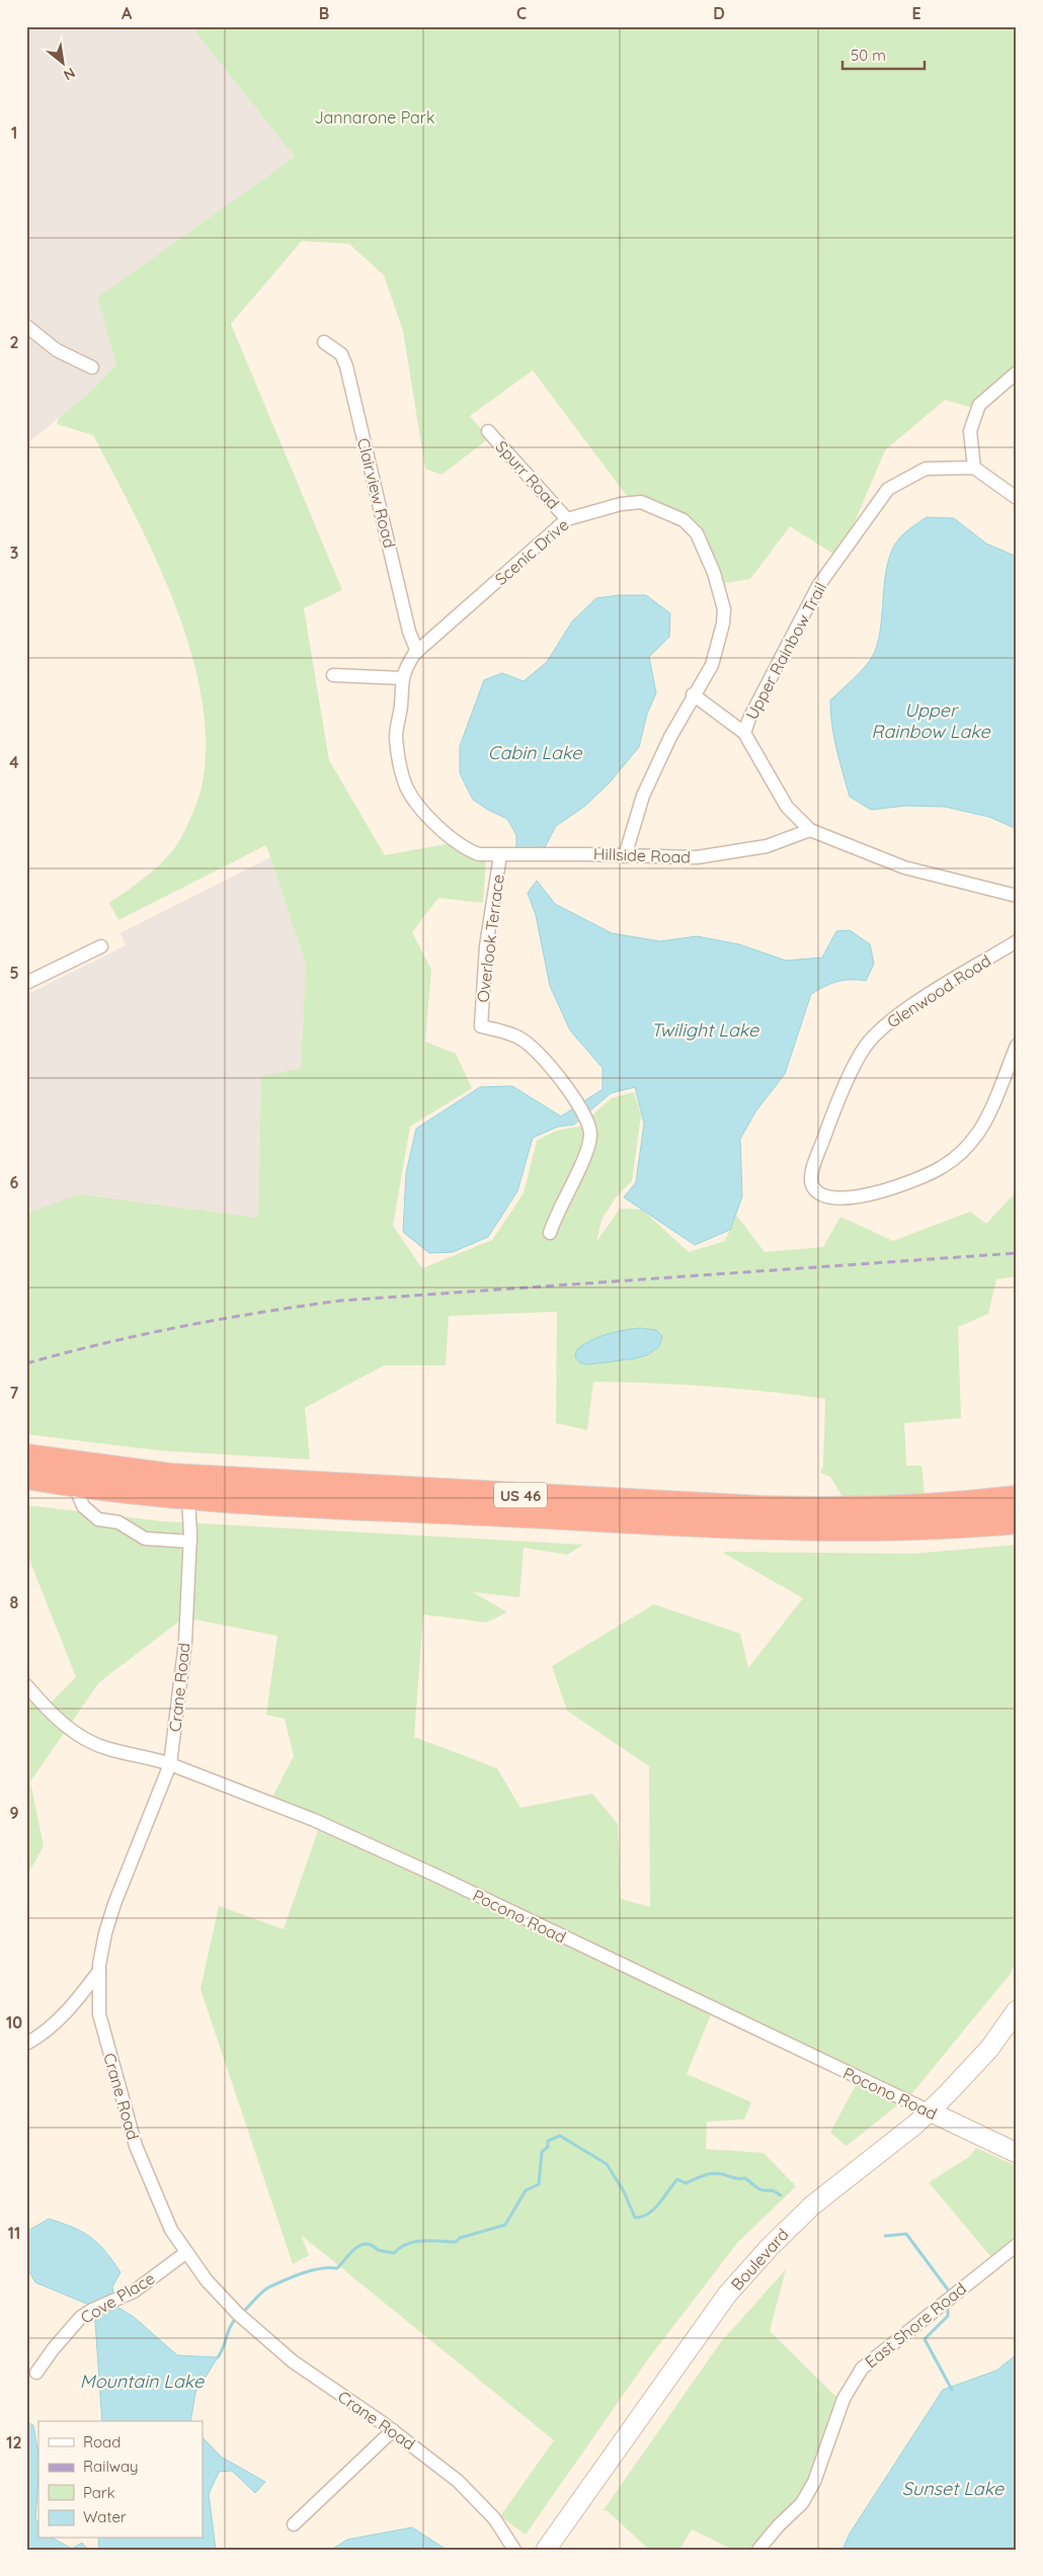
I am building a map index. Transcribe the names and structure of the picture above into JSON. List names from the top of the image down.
{
  "streets": {
    "highway": ["US 46"],
    "main road": ["Pocono Road", "Boulevard"],
    "street": [
      "Spurr Road",
      "Clairview Road",
      "Scenic Drive",
      "Upper Rainbow Trail",
      "Hillside Road",
      "Overlook Terrace",
      "Glenwood Road",
      "Crane Road",
      "Cove Place",
      "East Shore Road"
    ]
  },
  "crossings": [
    ["Spurr Road", "Scenic Drive"],
    ["Clairview Road", "Scenic Drive"],
    ["Scenic Drive", "Hillside Road"],
    ["Scenic Drive", "Overlook Terrace"],
    ["Upper Rainbow Trail", "Hillside Road"],
    ["Hillside Road", "Overlook Terrace"],
    ["US 46", "Crane Road"],
    ["Crane Road", "Pocono Road"],
    ["Crane Road", "Cove Place"],
    ["Pocono Road", "Boulevard"]
  ],
  "water": [
    "Upper Rainbow Lake",
    "Cabin Lake",
    "Twilight Lake",
    "Mountain Lake",
    "Sunset Lake"
  ],
  "parks": ["Jannarone Park"],
  "legend": [
    "Road",
    "Railway",
    "Park",
    "Water"
  ],
  "scale_bar": "50 m",
  "north": "bottom right",
  "grid": {
    "columns": [
      "A",
      "B",
      "C",
      "D",
      "E"
    ],
    "rows": [
      "1",
      "2",
      "3",
      "4",
      "5",
      "6",
      "7",
      "8",
      "9",
      "10",
      "11",
      "12"
    ]
  }
}
